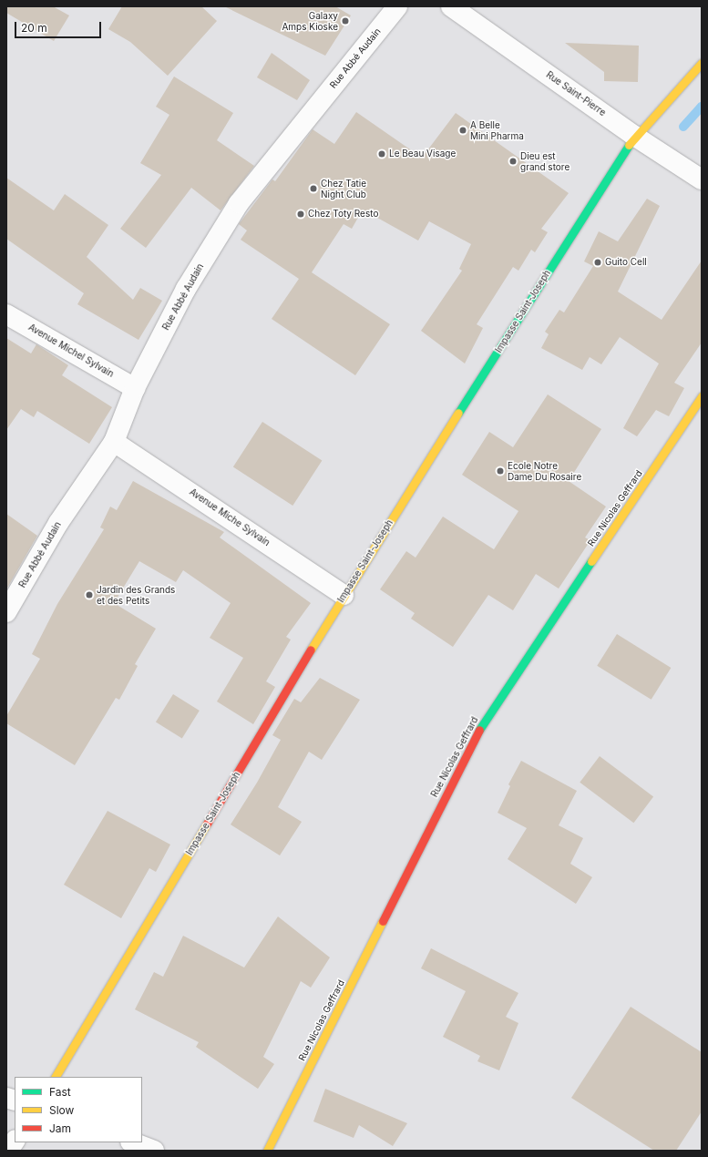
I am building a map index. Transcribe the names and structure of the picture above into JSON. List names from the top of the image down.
{
  "streets": {
    "street": [
      "Rue Abbé Audain",
      "Rue Saint-Pierre",
      "Impasse Saint-Joseph",
      "Avenue Michel Sylvain",
      "Rue Nicolas Geffrard",
      "Avenue Miche Sylvain"
    ]
  },
  "crossings": [
    ["Rue Abbé Audain", "Avenue Michel Sylvain"],
    ["Rue Abbé Audain", "Avenue Miche Sylvain"],
    ["Rue Saint-Pierre", "Impasse Saint-Joseph"],
    ["Impasse Saint-Joseph", "Avenue Miche Sylvain"]
  ],
  "places": [
    "Galaxy Amps Kioske",
    "A Belle Mini Pharma",
    "Le Beau Visage",
    "Dieu est grand store",
    "Chez Tatie Night Club",
    "Chez Toty Resto",
    "Guito Cell",
    "Ecole Notre Dame Du Rosaire",
    "Jardin des Grands et des Petits"
  ],
  "legend": ["Fast", "Slow", "Jam"],
  "scale_bar": "20 m"
}
